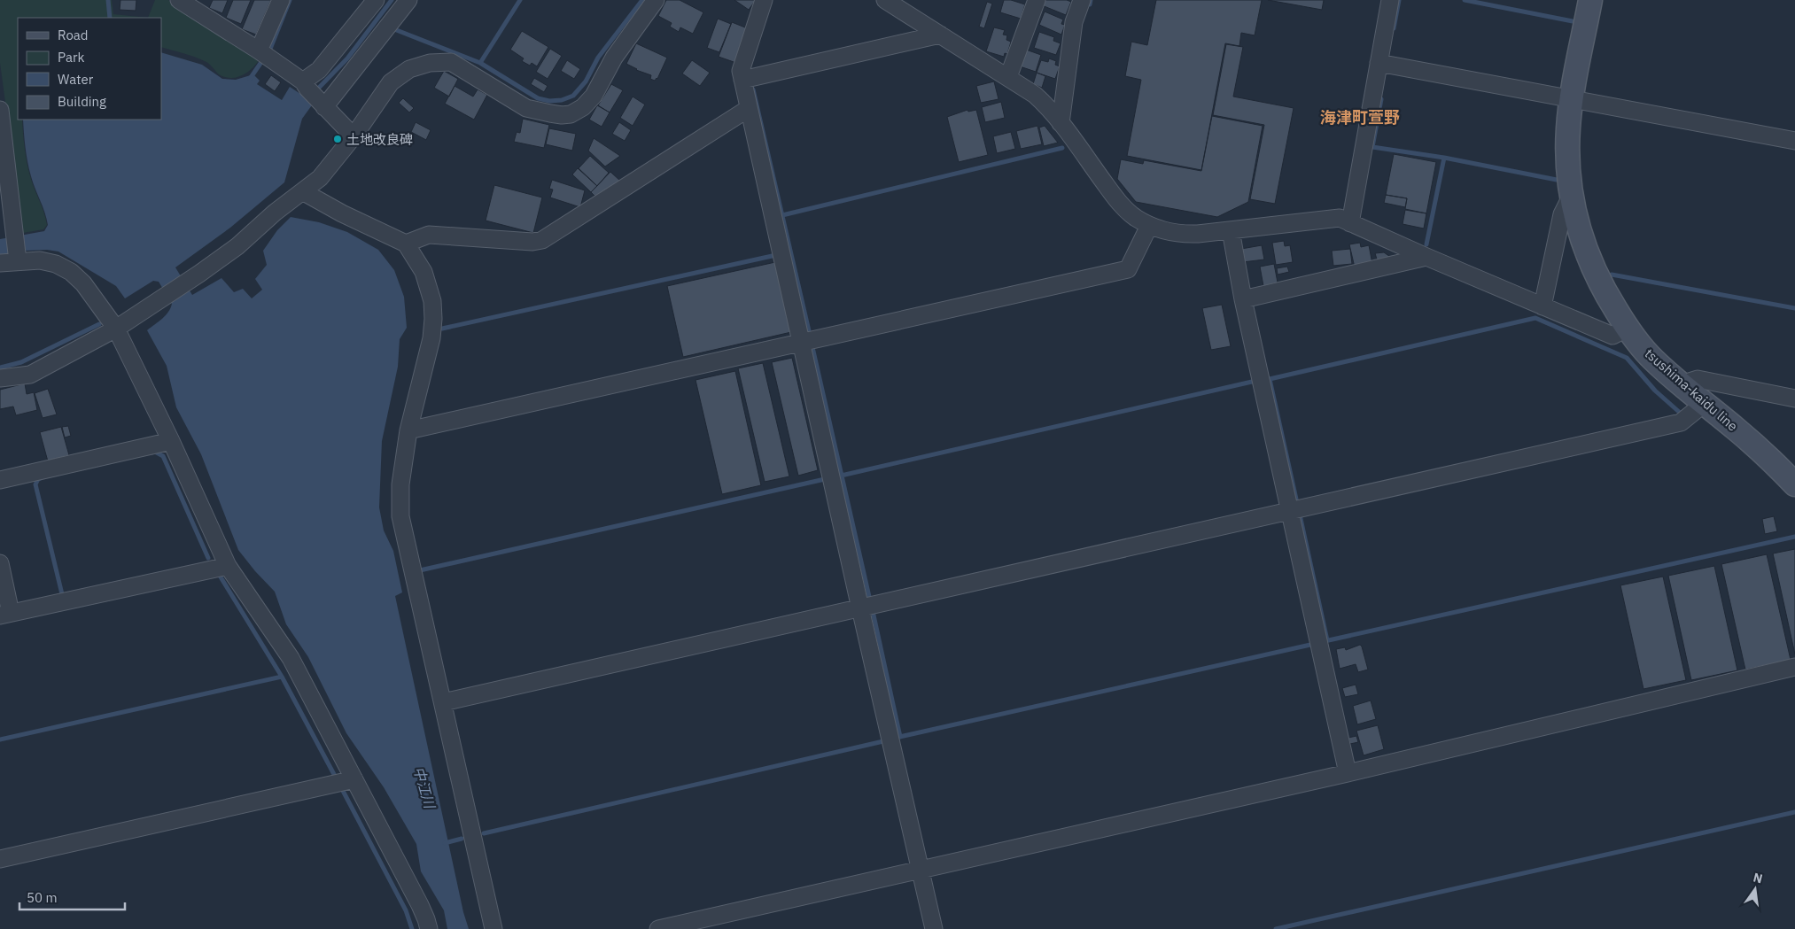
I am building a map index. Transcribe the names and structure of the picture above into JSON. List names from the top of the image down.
{
  "streets": {
    "main road": ["tsushima-kaidu line"]
  },
  "districts": ["海津町萱野"],
  "water": ["中江川"],
  "places": ["土地改良碑"],
  "legend": [
    "Road",
    "Park",
    "Water",
    "Building"
  ],
  "scale_bar": "50 m",
  "north": "top"
}
